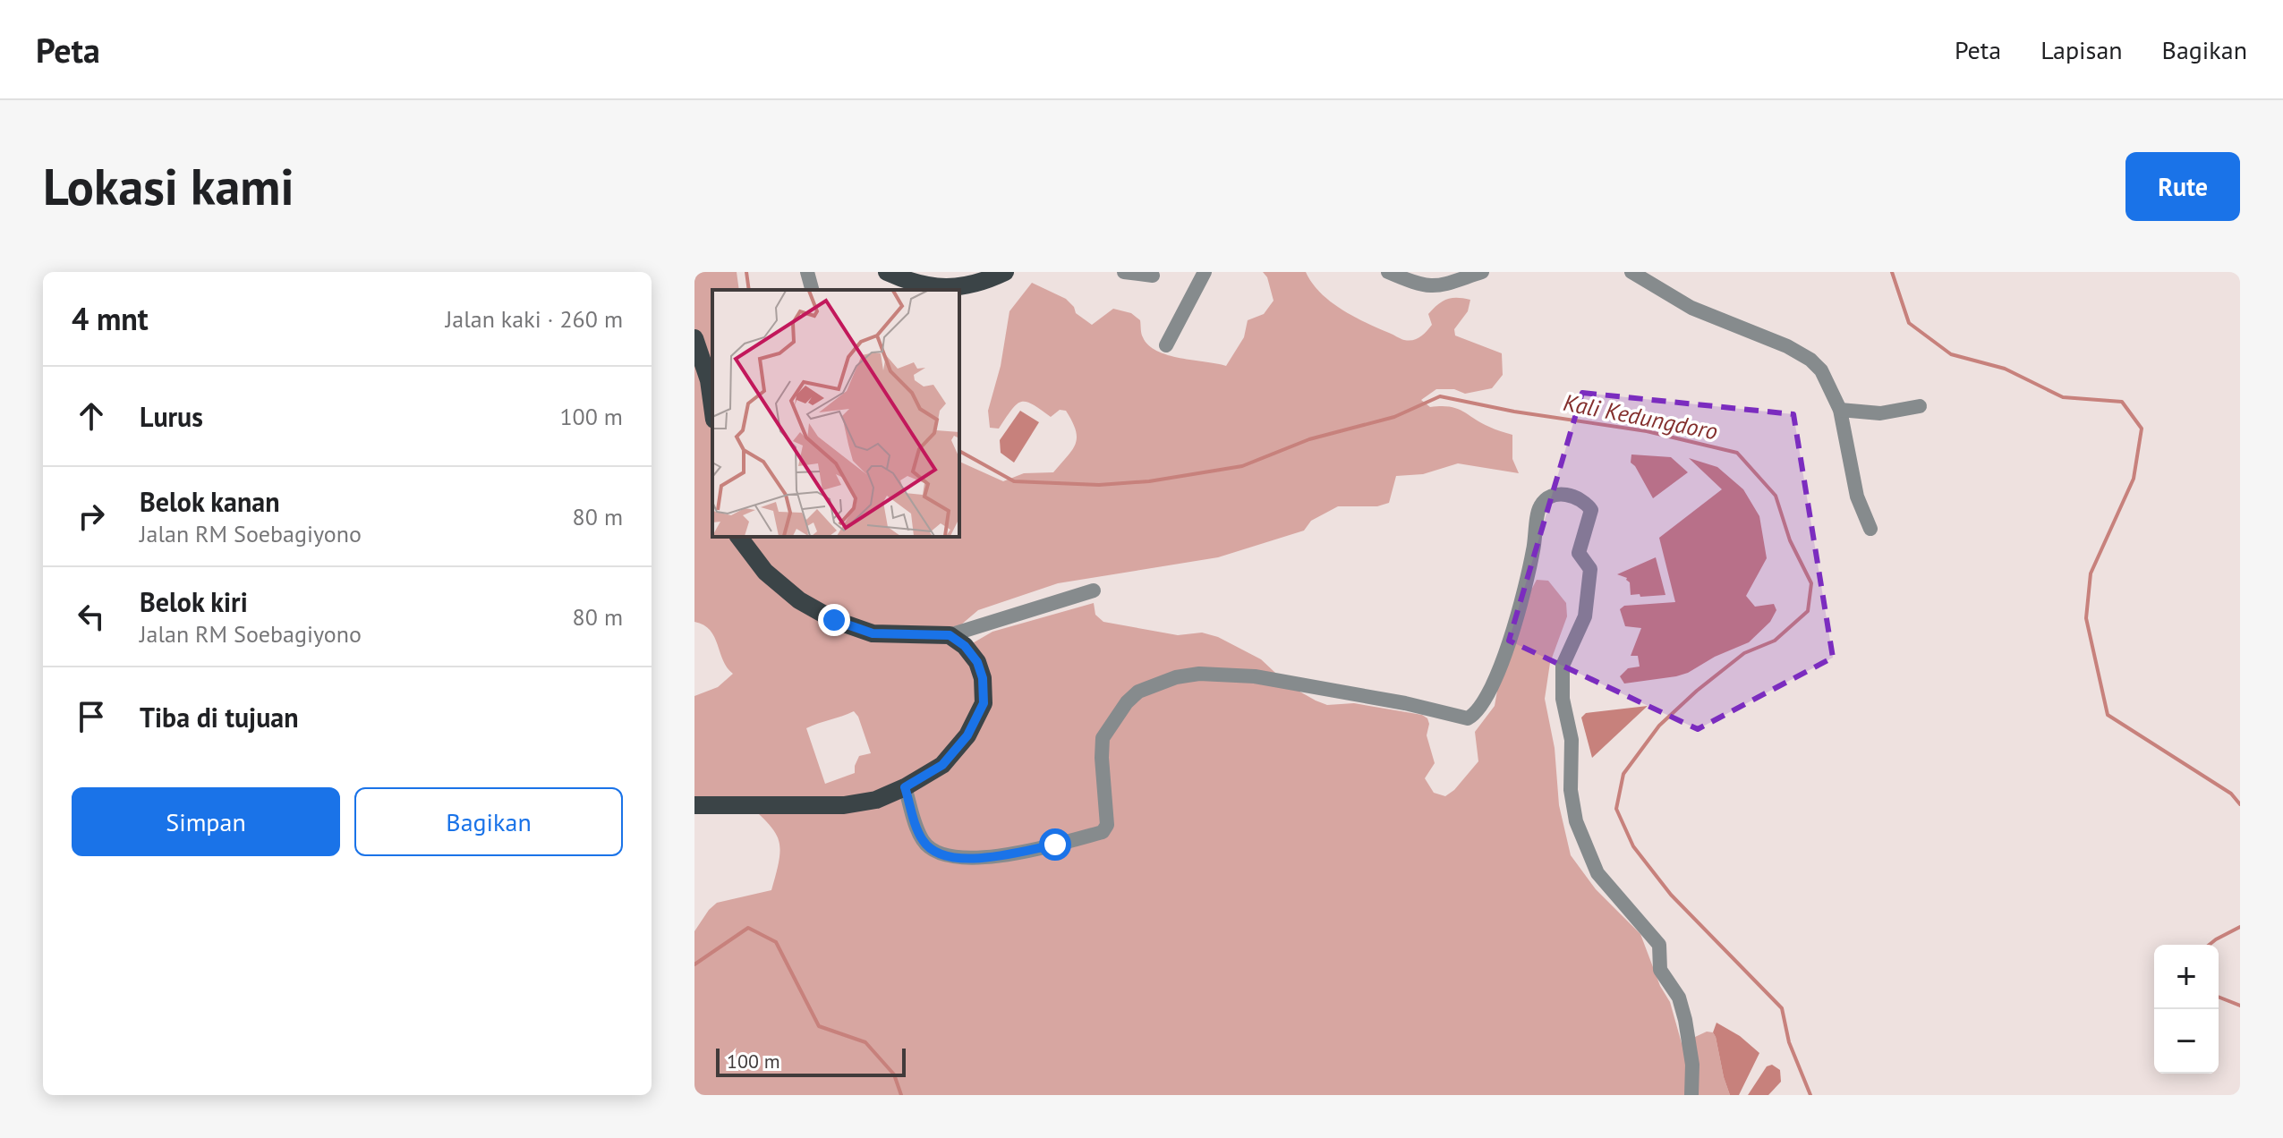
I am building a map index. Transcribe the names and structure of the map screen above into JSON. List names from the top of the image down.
{
  "water": ["Kali Kedungdoro"],
  "scale_bar": "100 m",
  "page": {
    "header": "Peta",
    "nav": ["Peta", "Lapisan", "Bagikan"],
    "buttons": [
      "Rute",
      ["Simpan", "Bagikan"]
    ],
    "title": "Lokasi kami",
    "heading": ["4 mnt", "Jalan kaki · 260 m"],
    "list": [
      ["Lurus", "100 m"],
      ["Belok kanan", "Jalan RM Soebagiyono", "80 m"],
      ["Belok kiri", "Jalan RM Soebagiyono", "80 m"],
      "Tiba di tujuan"
    ],
    "map_buttons": ["+", "−"],
    "scale": "100 m"
  }
}
